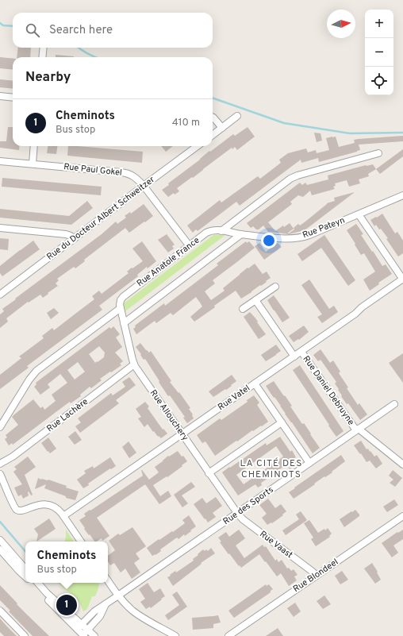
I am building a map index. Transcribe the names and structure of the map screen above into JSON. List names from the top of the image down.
{
  "streets": {
    "street": [
      "Rue Paul Gokel",
      "Rue du Docteur Albert Schweitzer",
      "Rue Pateyn",
      "Rue Anatole France",
      "Rue Daniel Debruyne",
      "Rue Vatel",
      "Rue Lachère",
      "Rue Allouchery",
      "Rue des Sports",
      "Rue Vaast",
      "Rue Blondeel"
    ]
  },
  "crossings": [
    ["Rue Paul Gokel", "Rue du Docteur Albert Schweitzer"],
    ["Rue Paul Gokel", "Rue Anatole France"],
    ["Rue Pateyn", "Rue Anatole France"],
    ["Rue Anatole France", "Rue Allouchery"],
    ["Rue Daniel Debruyne", "Rue Vatel"],
    ["Rue Daniel Debruyne", "Rue des Sports"],
    ["Rue Vatel", "Rue Allouchery"],
    ["Rue Lachère", "Rue Allouchery"],
    ["Rue Allouchery", "Rue des Sports"],
    ["Rue Allouchery", "Rue Vaast"],
    ["Rue des Sports", "Rue Vaast"],
    ["Rue Vaast", "Rue Blondeel"]
  ],
  "districts": ["LA CITÉ DES CHEMINOTS"],
  "north": "right",
  "page": {
    "map_buttons": ["+", "−"],
    "search": "Search here",
    "heading": "Nearby",
    "list": [
      {
        "mark": "1",
        "name": "Cheminots",
        "note": "Bus stop",
        "value": "410 m"
      }
    ],
    "popup": ["Cheminots", "Bus stop"],
    "pins": "1"
  }
}
